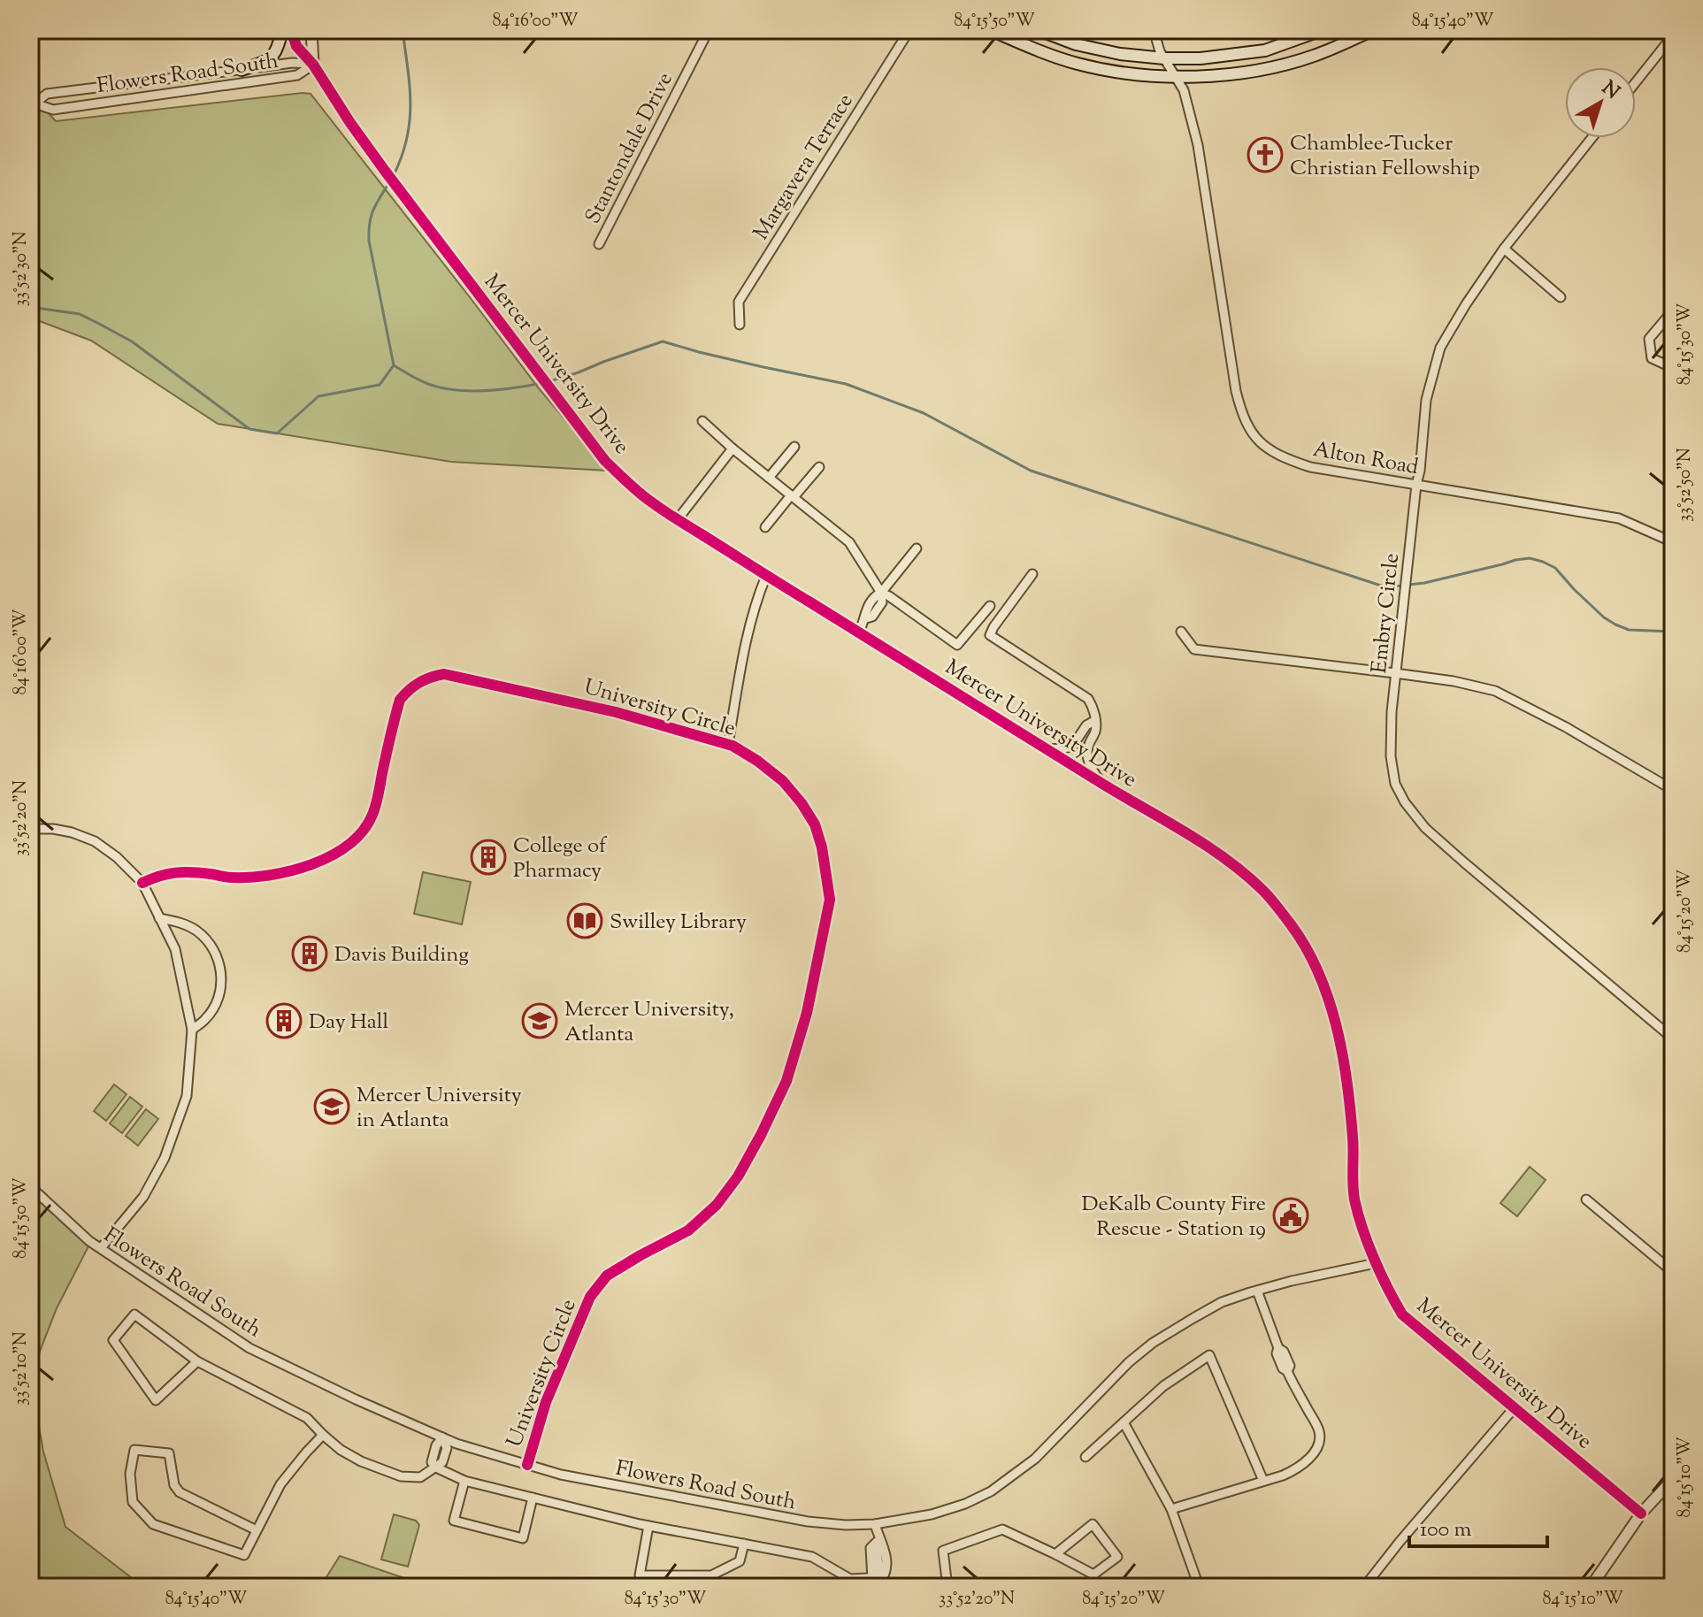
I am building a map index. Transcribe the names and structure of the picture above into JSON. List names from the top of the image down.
{
  "streets": {
    "street": [
      "Flowers Road South",
      "Stantondale Drive",
      "Margavera Terrace",
      "Mercer University Drive",
      "Alton Road",
      "Embry Circle",
      "University Circle"
    ]
  },
  "crossings": [
    ["Flowers Road South", "Mercer University Drive"],
    ["Flowers Road South", "University Circle"],
    ["Alton Road", "Embry Circle"]
  ],
  "places": {
    "church": ["Chamblee-Tucker Christian Fellowship"],
    "building": ["College of Pharmacy", "Davis Building", "Day Hall"],
    "library": ["Swilley Library"],
    "school or university": ["Mercer University, Atlanta", "Mercer University in Atlanta"],
    "public building": ["DeKalb County Fire Rescue - Station 19"]
  },
  "scale_bar": "100 m",
  "north": "top right",
  "coordinates": [
    "84°16'00\"W",
    "84°15'50\"W",
    "84°15'40\"W",
    "33°52'30\"N",
    "84°15'30\"W",
    "33°52'50\"N",
    "33°52'20\"N",
    "84°15'20\"W",
    "33°52'10\"N",
    "84°15'10\"W"
  ]
}
